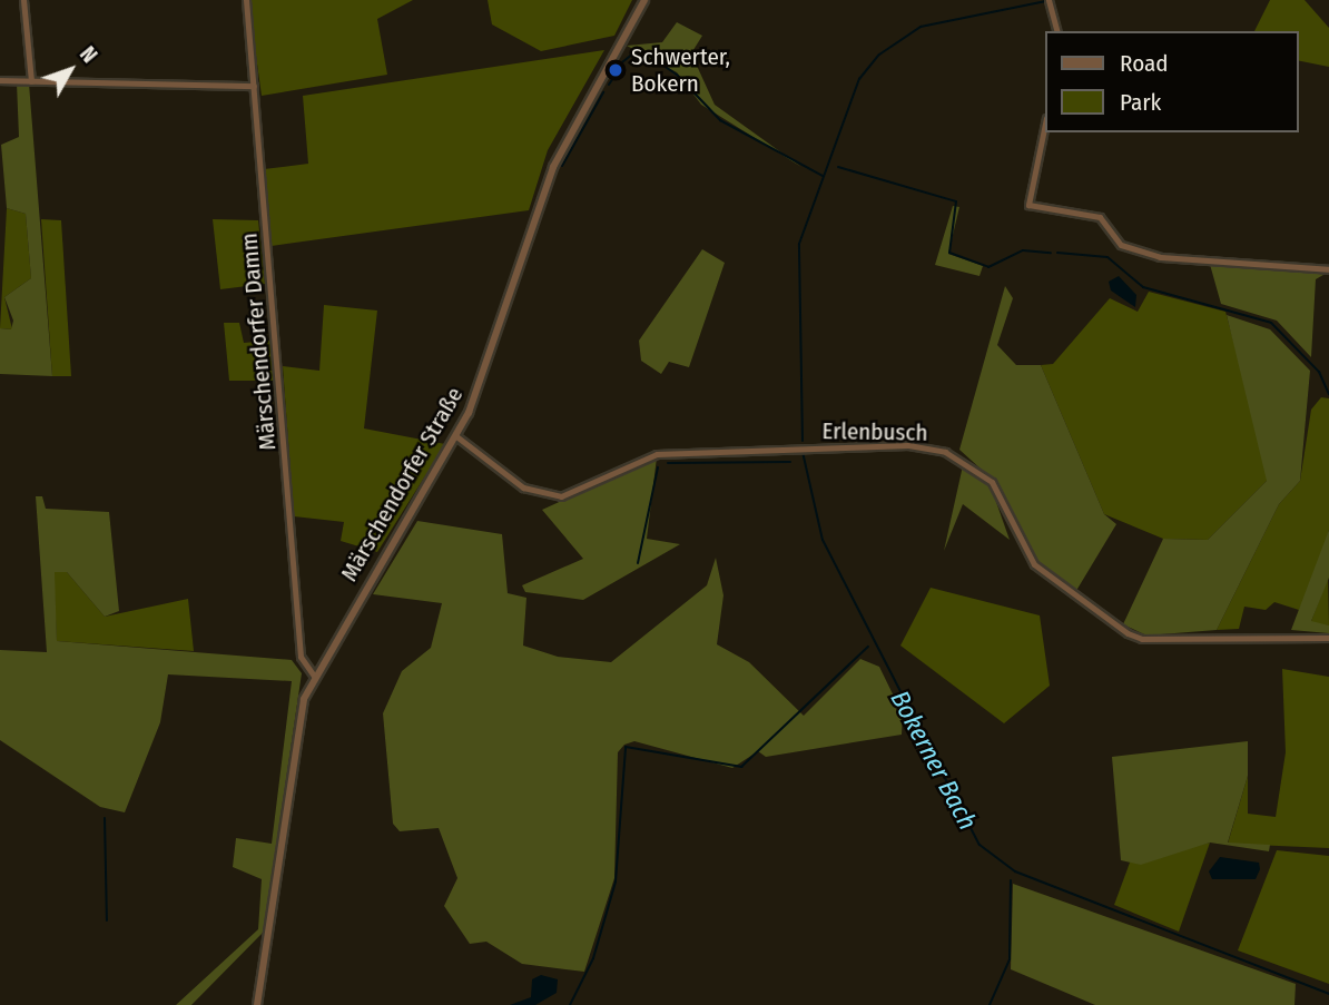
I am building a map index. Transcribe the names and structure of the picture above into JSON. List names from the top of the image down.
{
  "streets": {
    "street": ["Märschendorfer Damm", "Erlenbusch", "Märschendorfer Straße"]
  },
  "crossings": [
    ["Märschendorfer Damm", "Märschendorfer Straße"],
    ["Erlenbusch", "Märschendorfer Straße"]
  ],
  "water": ["Bokerner Bach"],
  "places": ["Schwerter, Bokern"],
  "legend": ["Road", "Park"],
  "north": "top right"
}
